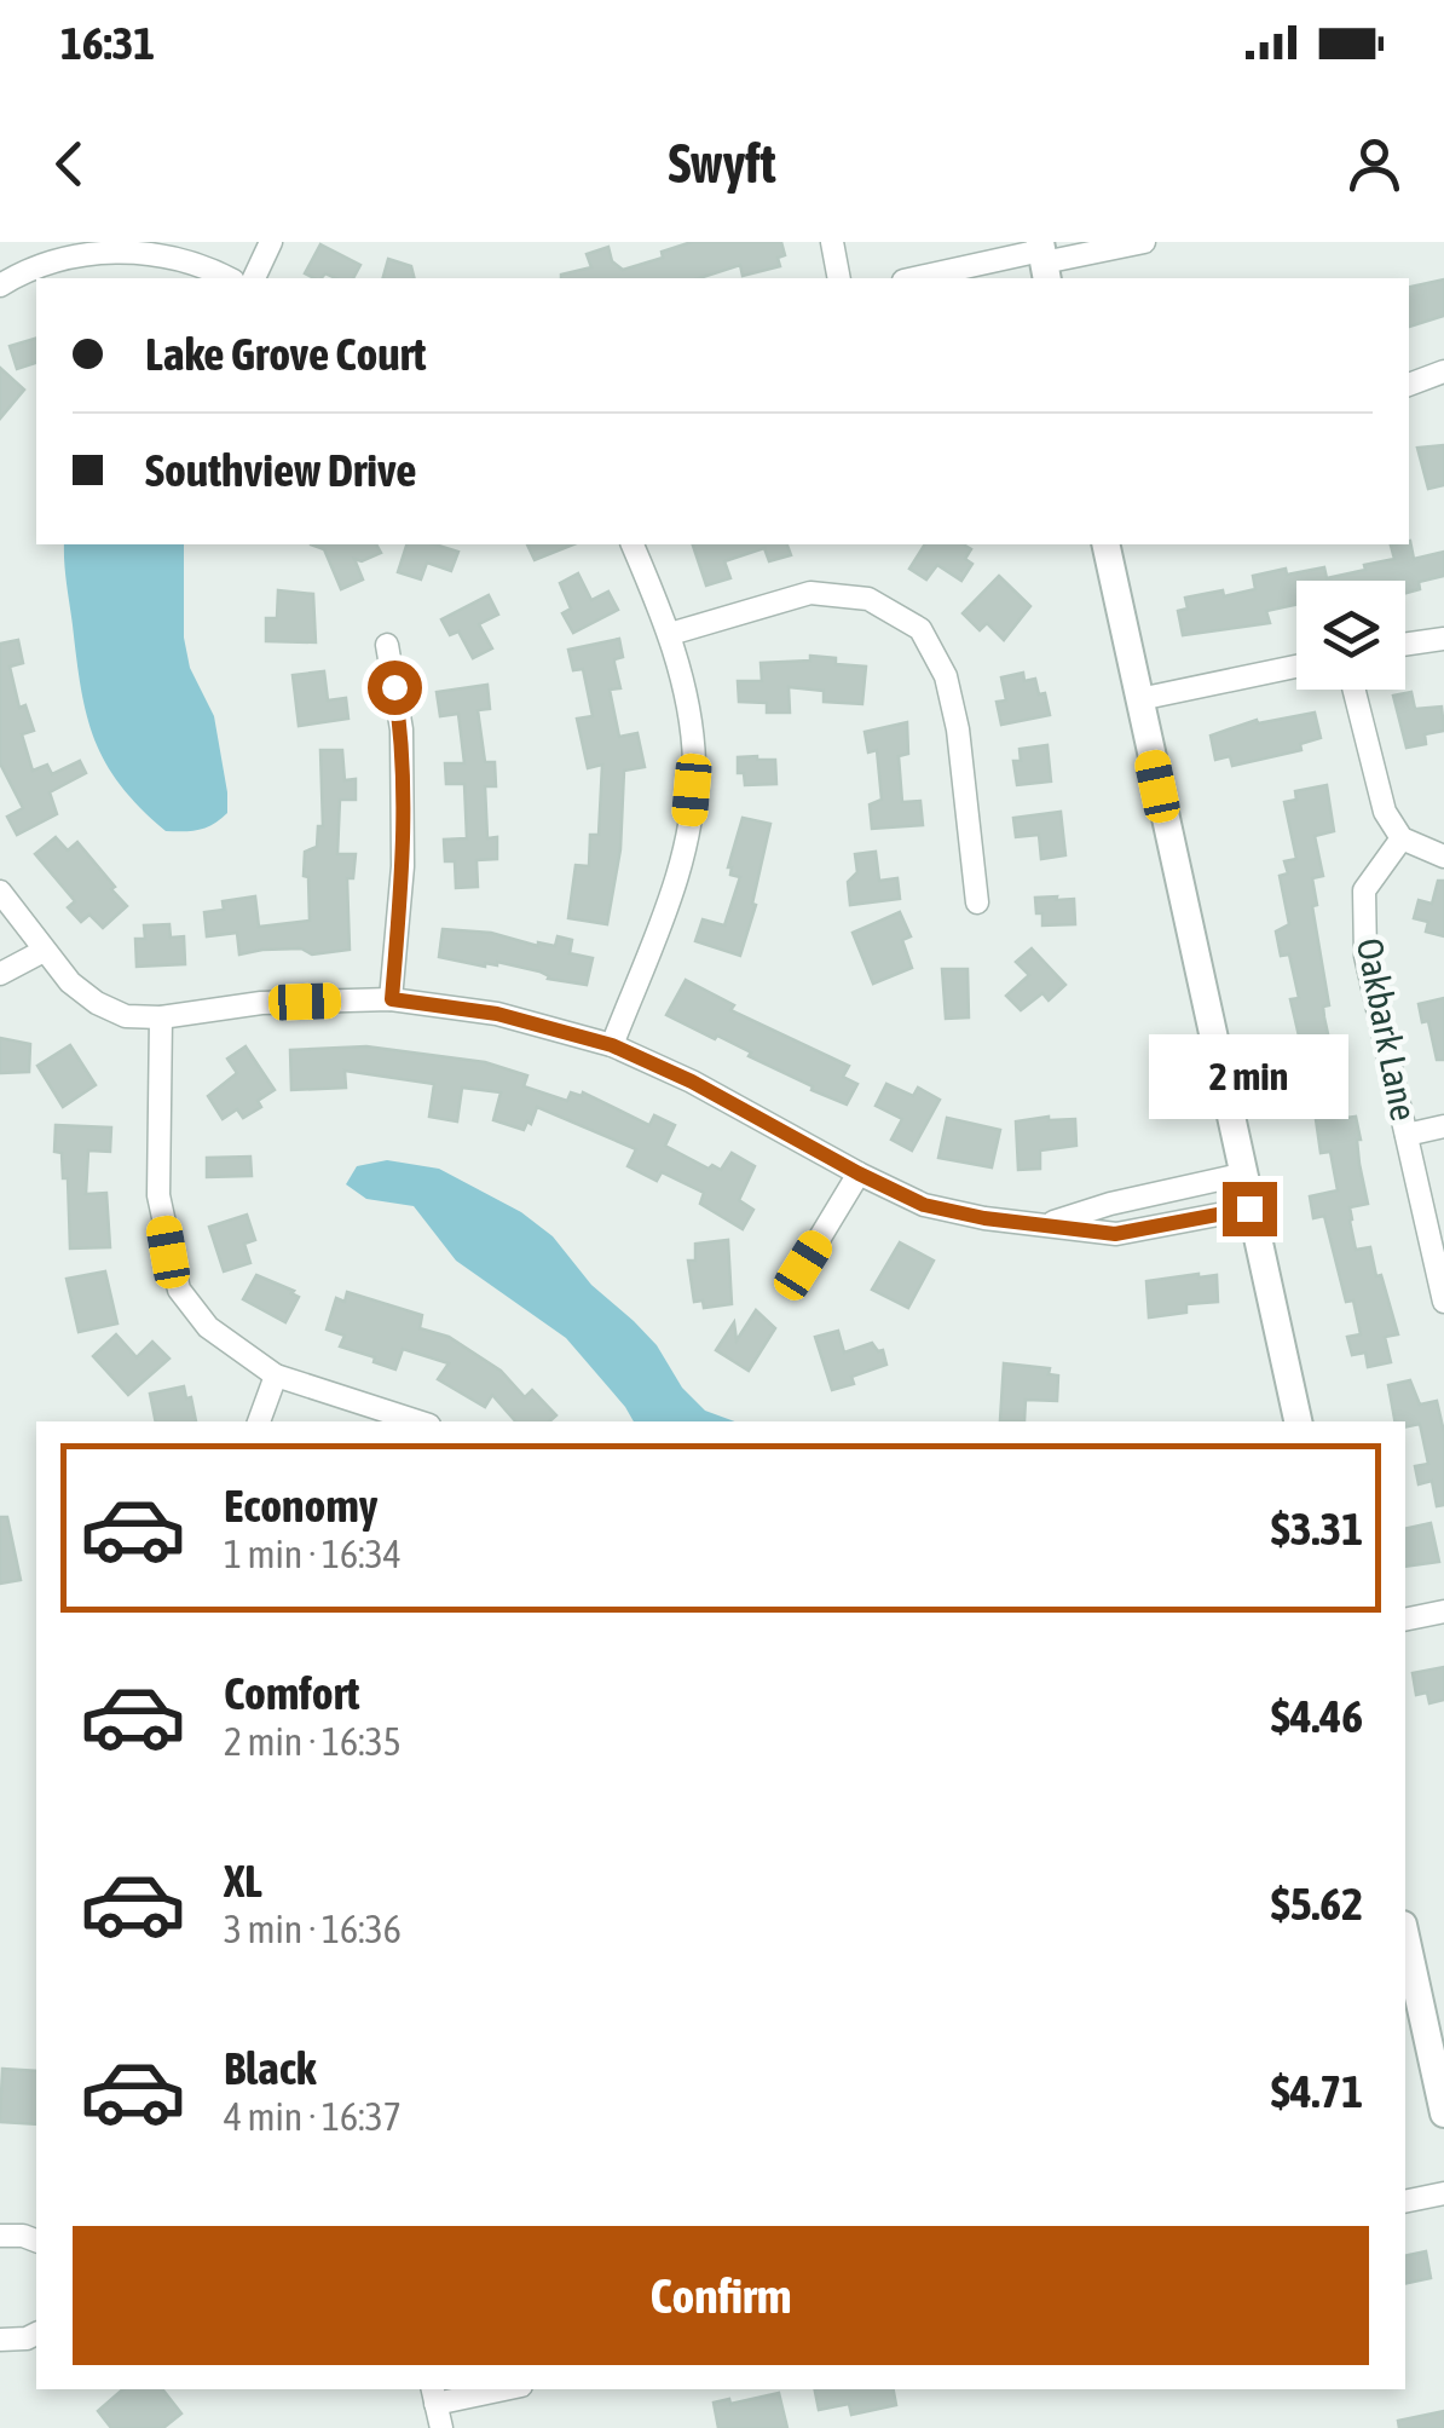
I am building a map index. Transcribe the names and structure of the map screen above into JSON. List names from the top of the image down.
{
  "streets": {
    "street": ["Oakbark Lane"]
  },
  "page": {
    "status": "16:31",
    "header": "Swyft",
    "banner": ["Lake Grove Court", "Southview Drive"],
    "bubble": "2 min",
    "list": [
      {
        "name": "Economy",
        "note": "1 min · 16:34",
        "value": "$3.31"
      },
      {
        "name": "Comfort",
        "note": "2 min · 16:35",
        "value": "$4.46"
      },
      {
        "name": "XL",
        "note": "3 min · 16:36",
        "value": "$5.62"
      },
      {
        "name": "Black",
        "note": "4 min · 16:37",
        "value": "$4.71"
      }
    ],
    "buttons": "Confirm"
  }
}
